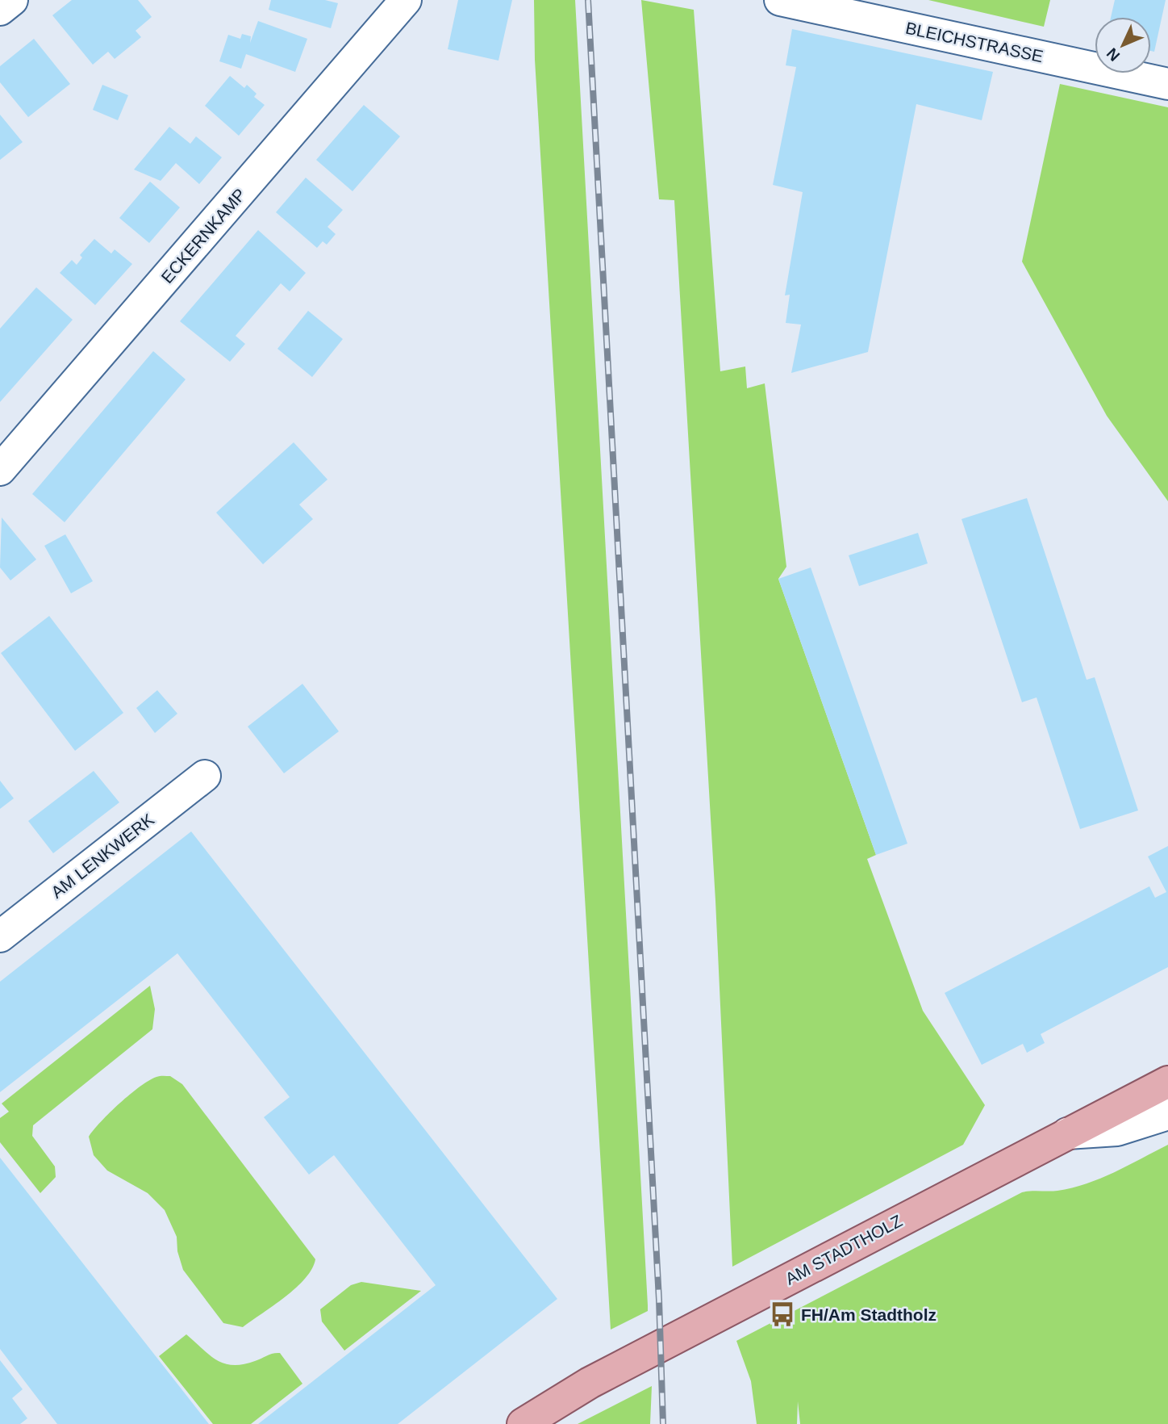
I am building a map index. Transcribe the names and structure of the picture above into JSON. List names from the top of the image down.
{
  "streets": {
    "main road": ["AM STADTHOLZ"],
    "street": ["BLEICHSTRASSE", "ECKERNKAMP", "AM LENKWERK"]
  },
  "places": {
    "bus stop": ["FH/Am Stadtholz"]
  },
  "north": "bottom left"
}
